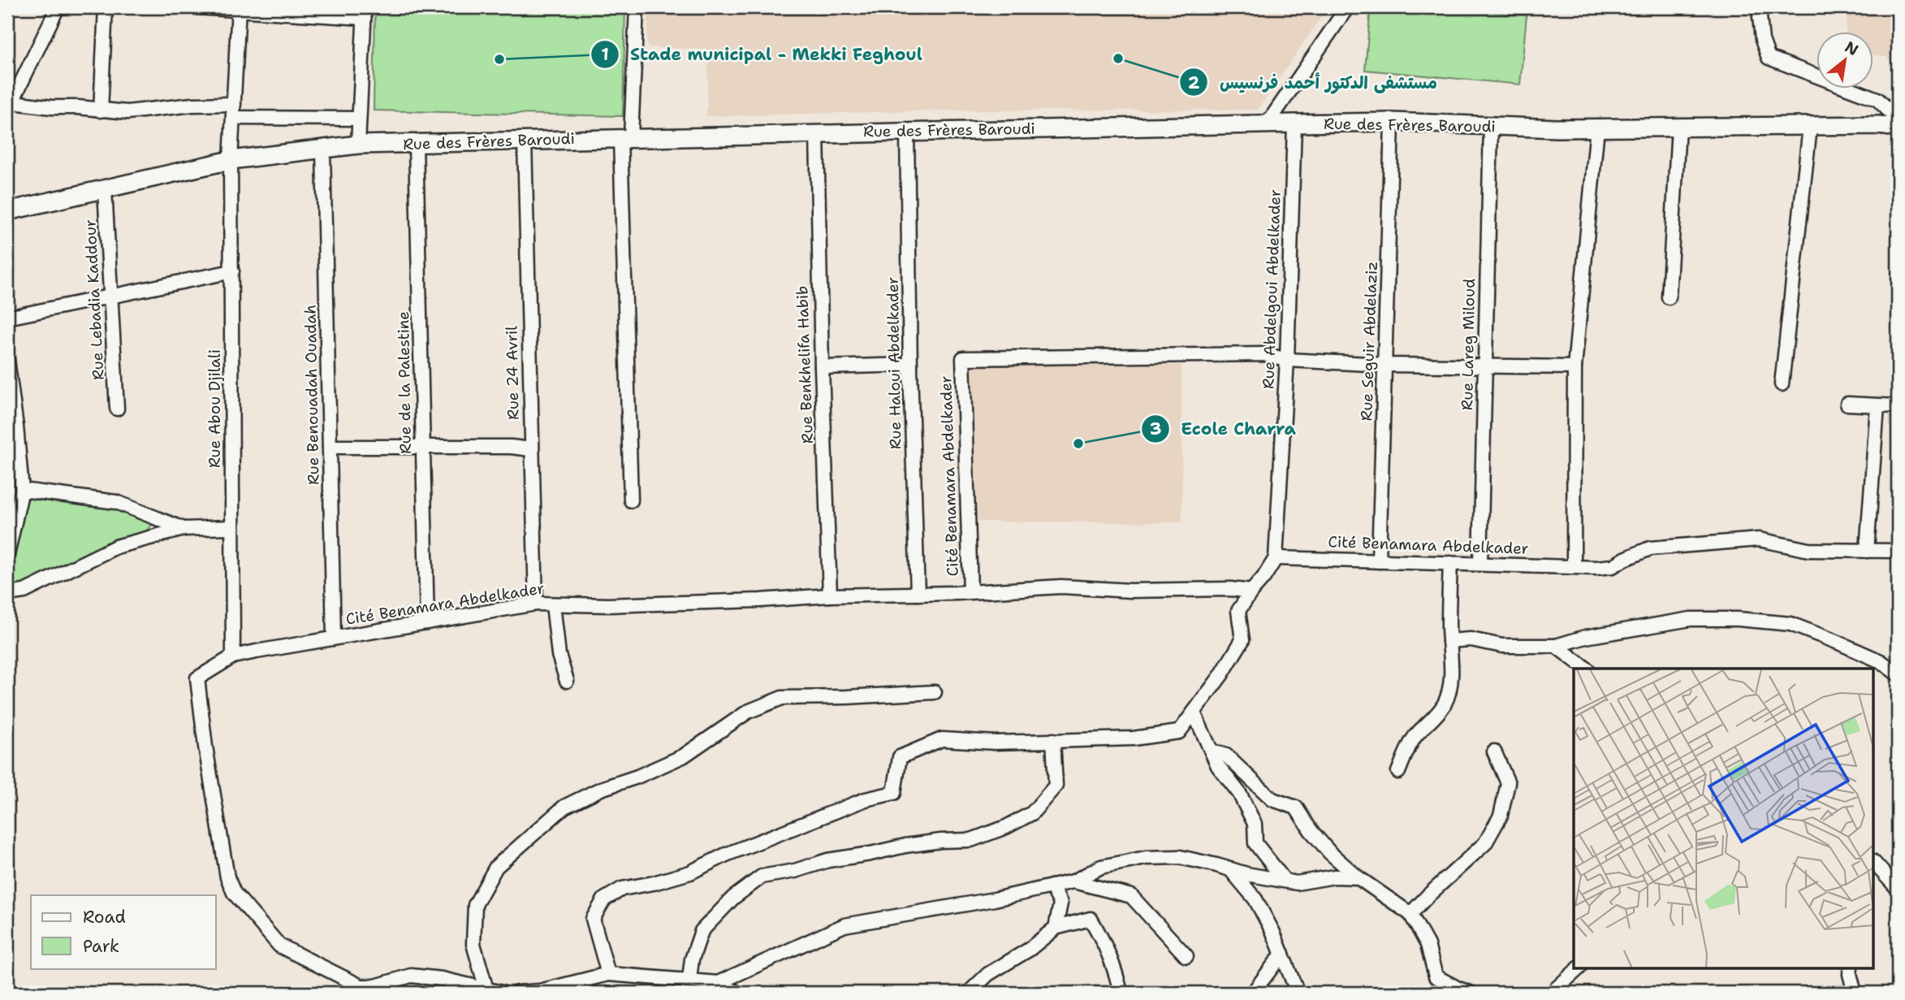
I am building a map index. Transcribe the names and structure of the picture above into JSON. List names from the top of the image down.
{
  "streets": {
    "street": [
      "Rue des Frères Baroudi",
      "Rue Abdelgoui Abdelkader",
      "Rue Lebadia Kaddour",
      "Rue Seguir Abdelaziz",
      "Rue Lareg Miloud",
      "Rue Haloui Abdelkader",
      "Rue Benkhelifa Habib",
      "Rue 24 Avril",
      "Rue de la Palestine",
      "Rue Benouadah Ouadah",
      "Rue Abou Djilali",
      "Cité Benamara Abdelkader"
    ]
  },
  "crossings": [
    ["Rue des Frères Baroudi", "Rue Abdelgoui Abdelkader"],
    ["Rue des Frères Baroudi", "Rue Lebadia Kaddour"],
    ["Rue des Frères Baroudi", "Rue Seguir Abdelaziz"],
    ["Rue des Frères Baroudi", "Rue Lareg Miloud"],
    ["Rue des Frères Baroudi", "Rue Haloui Abdelkader"],
    ["Rue des Frères Baroudi", "Rue Benkhelifa Habib"],
    ["Rue des Frères Baroudi", "Rue 24 Avril"],
    ["Rue des Frères Baroudi", "Rue de la Palestine"],
    ["Rue des Frères Baroudi", "Rue Benouadah Ouadah"],
    ["Rue des Frères Baroudi", "Rue Abou Djilali"],
    ["Rue Abdelgoui Abdelkader", "Cité Benamara Abdelkader"],
    ["Rue Seguir Abdelaziz", "Cité Benamara Abdelkader"],
    ["Rue Lareg Miloud", "Cité Benamara Abdelkader"],
    ["Rue Haloui Abdelkader", "Cité Benamara Abdelkader"],
    ["Rue Benkhelifa Habib", "Cité Benamara Abdelkader"],
    ["Rue 24 Avril", "Cité Benamara Abdelkader"],
    ["Rue de la Palestine", "Cité Benamara Abdelkader"],
    ["Rue Benouadah Ouadah", "Cité Benamara Abdelkader"],
    ["Rue Abou Djilali", "Cité Benamara Abdelkader"]
  ],
  "places": ["مستشفى الدكتور أحمد فرنسيس", "Stade municipal - Mekki Feghoul", "Ecole Charra"],
  "legend": ["Road", "Park"],
  "north": "top right"
}
